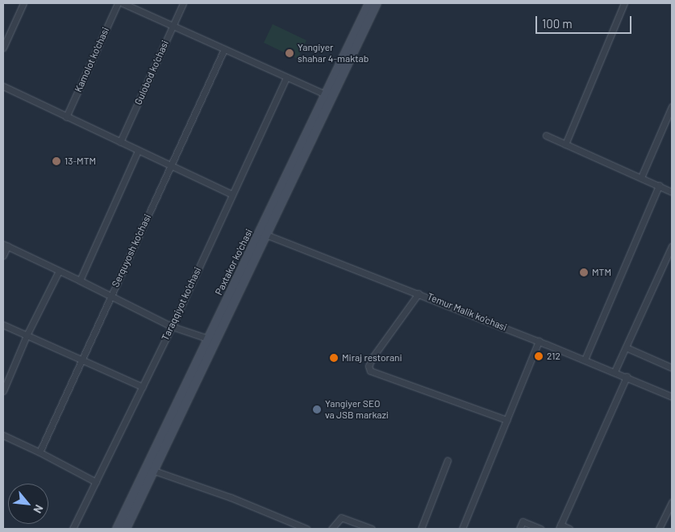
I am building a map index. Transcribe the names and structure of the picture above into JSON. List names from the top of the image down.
{
  "streets": {
    "main road": ["Paxtakor ko'chasi"],
    "street": [
      "Kamolot ko'chasi",
      "Gulobod ko'chasi",
      "Serquyosh ko'chasi",
      "Taraqqiyot ko'chasi",
      "Temur Malik ko'chasi"
    ]
  },
  "crossings": [
    ["Paxtakor ko'chasi", "Temur Malik ko'chasi"]
  ],
  "places": [
    "Yangiyer shahar 4-maktab",
    "13-MTM",
    "MTM",
    "212",
    "Miraj restorani",
    "Yangiyer SEO va JSB markazi"
  ],
  "scale_bar": "100 m",
  "north": "bottom right"
}
